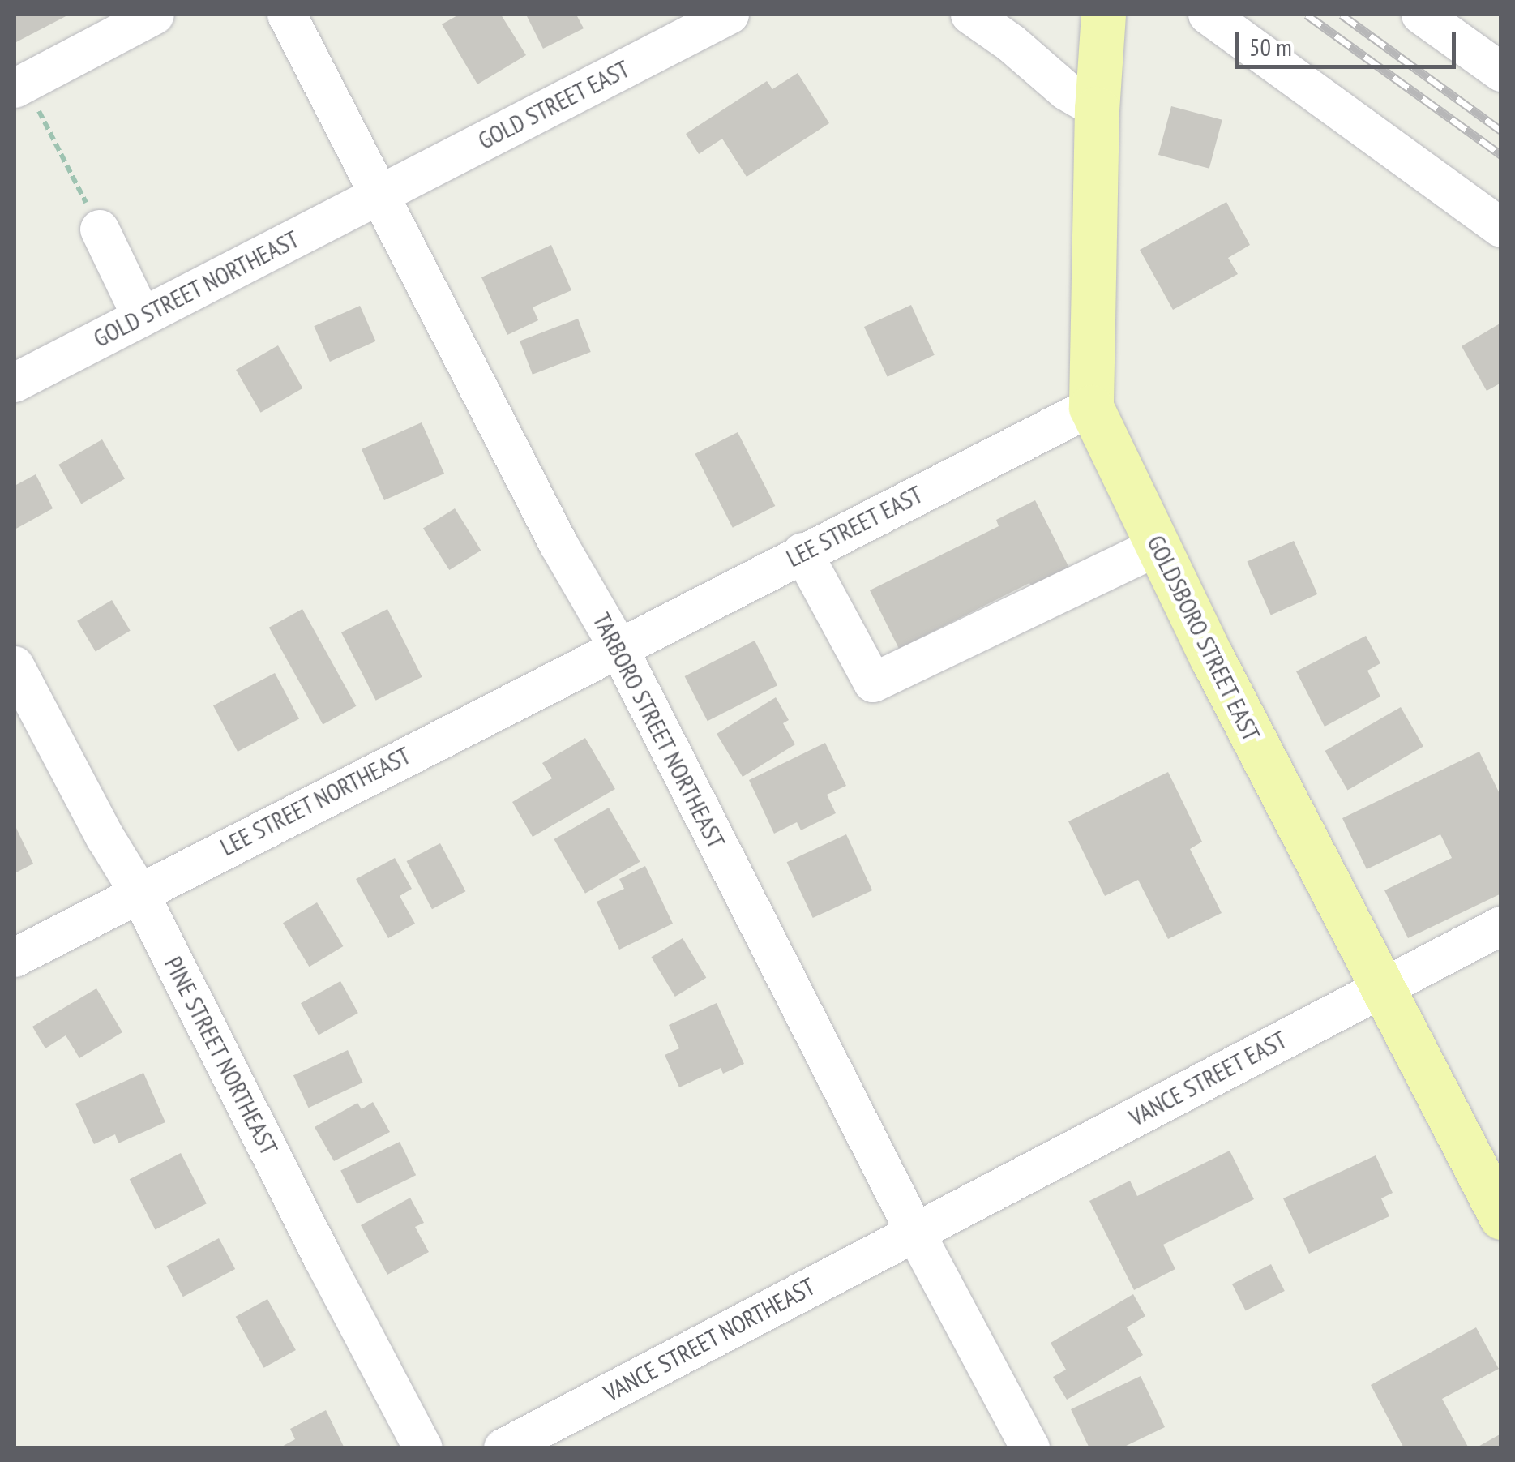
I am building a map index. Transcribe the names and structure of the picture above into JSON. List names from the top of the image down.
{
  "streets": {
    "main road": ["GOLDSBORO STREET EAST"],
    "street": [
      "GOLD STREET EAST",
      "GOLD STREET NORTHEAST",
      "LEE STREET EAST",
      "TARBORO STREET NORTHEAST",
      "LEE STREET NORTHEAST",
      "PINE STREET NORTHEAST",
      "VANCE STREET EAST",
      "VANCE STREET NORTHEAST"
    ]
  },
  "crossings": [
    ["GOLD STREET EAST", "GOLD STREET NORTHEAST"],
    ["GOLD STREET EAST", "TARBORO STREET NORTHEAST"],
    ["GOLD STREET NORTHEAST", "TARBORO STREET NORTHEAST"],
    ["LEE STREET EAST", "GOLDSBORO STREET EAST"],
    ["LEE STREET EAST", "TARBORO STREET NORTHEAST"],
    ["LEE STREET EAST", "LEE STREET NORTHEAST"],
    ["GOLDSBORO STREET EAST", "VANCE STREET EAST"],
    ["TARBORO STREET NORTHEAST", "LEE STREET NORTHEAST"],
    ["TARBORO STREET NORTHEAST", "VANCE STREET EAST"],
    ["TARBORO STREET NORTHEAST", "VANCE STREET NORTHEAST"],
    ["LEE STREET NORTHEAST", "PINE STREET NORTHEAST"],
    ["VANCE STREET EAST", "VANCE STREET NORTHEAST"]
  ],
  "scale_bar": "50 m"
}
